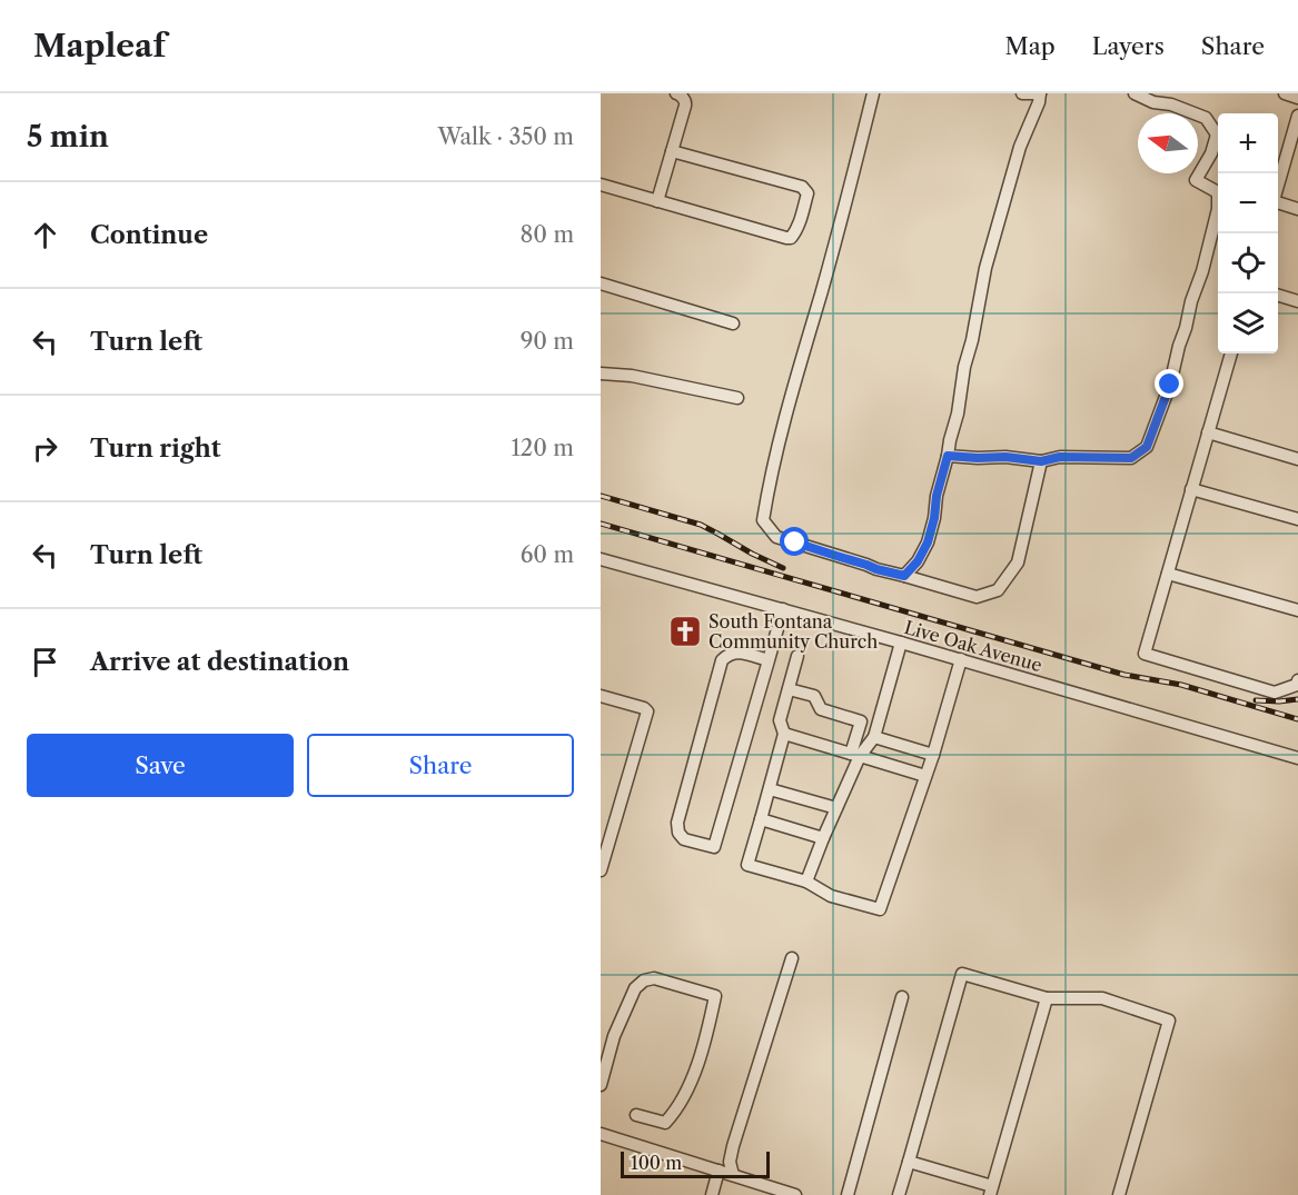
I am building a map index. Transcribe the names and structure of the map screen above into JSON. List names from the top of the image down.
{
  "streets": {
    "street": ["Live Oak Avenue"]
  },
  "places": {
    "church": ["South Fontana Community Church"]
  },
  "scale_bar": "100 m",
  "north": "left",
  "page": {
    "header": "Mapleaf",
    "nav": ["Map", "Layers", "Share"],
    "heading": ["5 min", "Walk · 350 m"],
    "map_buttons": ["+", "−"],
    "list": [
      ["Continue", "80 m"],
      ["Turn left", "90 m"],
      ["Turn right", "120 m"],
      ["Turn left", "60 m"],
      "Arrive at destination"
    ],
    "buttons": ["Save", "Share"],
    "scale": "100 m"
  }
}
